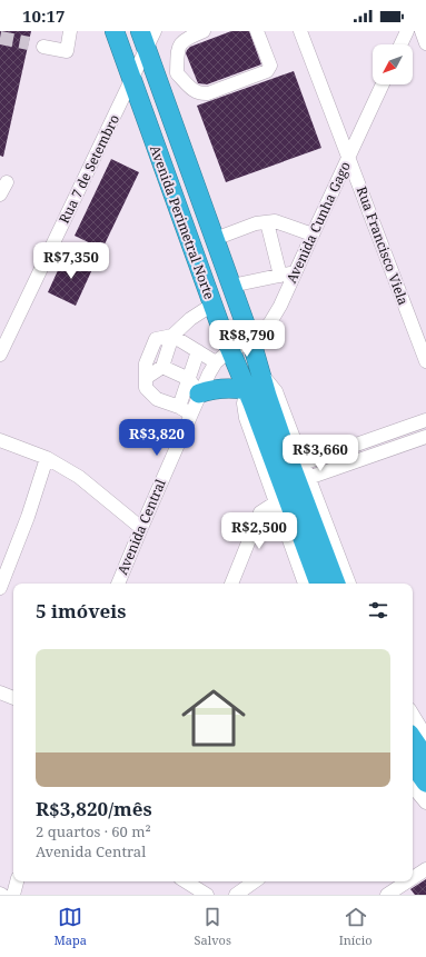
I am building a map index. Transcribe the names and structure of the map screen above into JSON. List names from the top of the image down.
{
  "streets": {
    "highway": ["Avenida Perimetral Norte"],
    "street": [
      "Rua 7 de Setembro",
      "Avenida Cunha Gago",
      "Rua Francisco Viela",
      "Avenida Central"
    ]
  },
  "crossings": [
    ["Rua 7 de Setembro", "Avenida Perimetral Norte"],
    ["Avenida Perimetral Norte", "Avenida Cunha Gago"],
    ["Avenida Perimetral Norte", "Avenida Central"],
    ["Avenida Cunha Gago", "Rua Francisco Viela"],
    ["Avenida Cunha Gago", "Avenida Central"]
  ],
  "north": "bottom left",
  "page": {
    "status": "10:17",
    "price": [
      "R$7,350",
      "R$8,790",
      "R$3,820",
      "R$3,660",
      "R$2,500"
    ],
    "heading": "5 imóveis",
    "list": [
      {
        "name": "R$3,820/mês",
        "note": "2 quartos · 60 m² · Avenida Central"
      }
    ],
    "tabs": ["Mapa", "Salvos", "Início"]
  }
}
